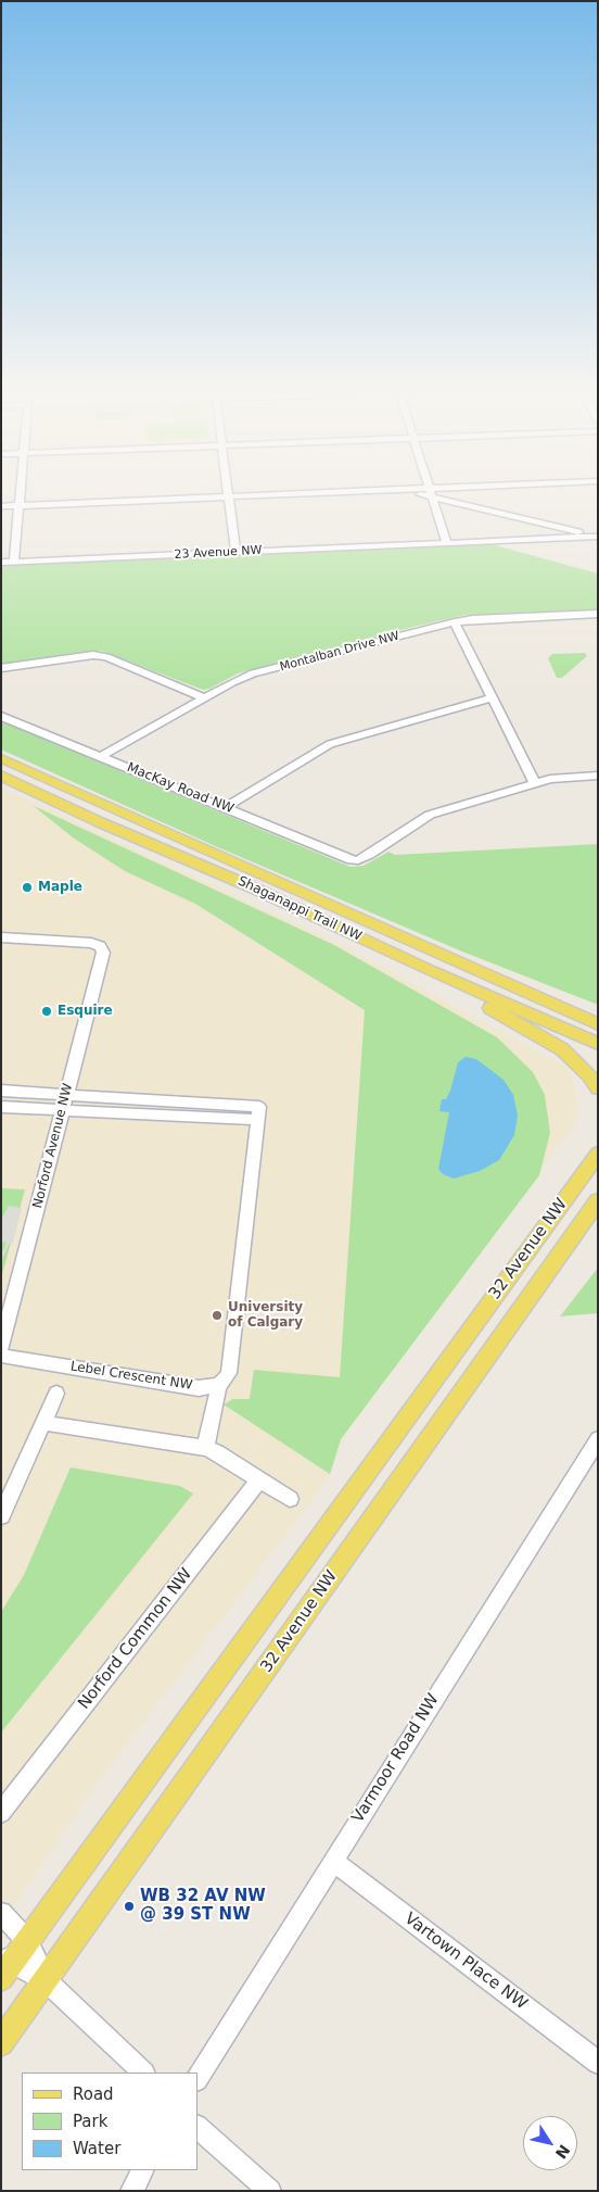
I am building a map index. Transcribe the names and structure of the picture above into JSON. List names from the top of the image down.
{
  "streets": {
    "main road": ["Shaganappi Trail NW", "32 Avenue NW"],
    "street": [
      "23 Avenue NW",
      "Montalban Drive NW",
      "MacKay Road NW",
      "Norford Avenue NW",
      "Lebel Crescent NW",
      "Norford Common NW",
      "Varmoor Road NW",
      "Vartown Place NW"
    ]
  },
  "crossings": [
    ["Montalban Drive NW", "MacKay Road NW"],
    ["Varmoor Road NW", "Vartown Place NW"]
  ],
  "places": [
    "Maple",
    "Esquire",
    "University of Calgary",
    "WB 32 AV NW @ 39 ST NW"
  ],
  "legend": ["Road", "Park", "Water"],
  "north": "bottom right"
}
